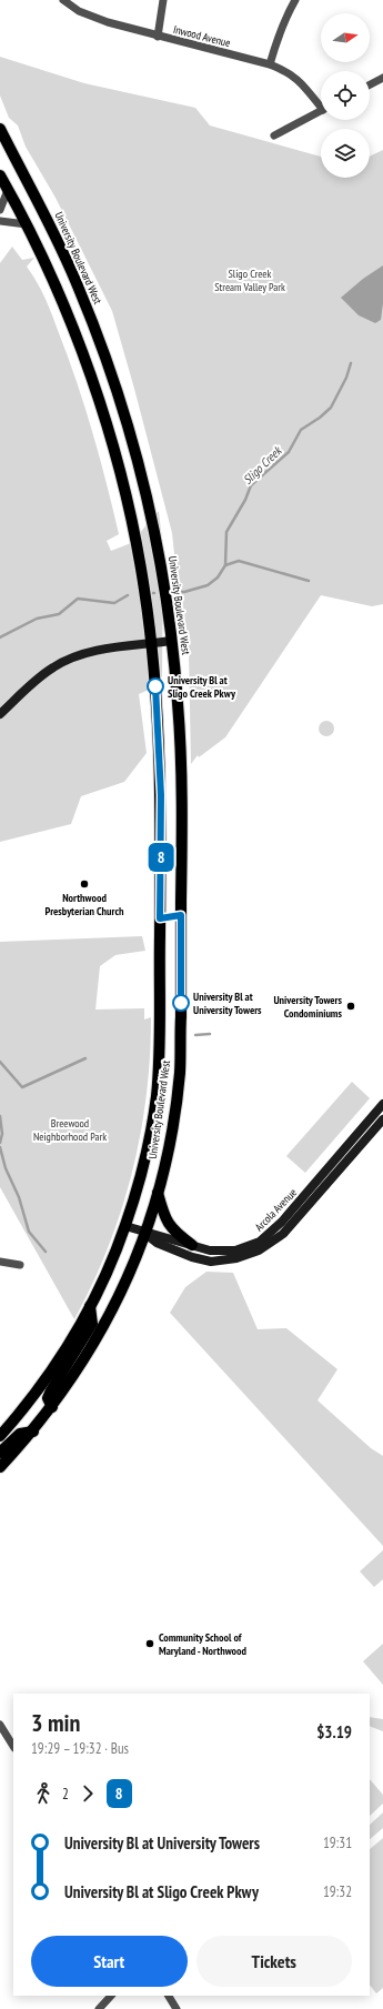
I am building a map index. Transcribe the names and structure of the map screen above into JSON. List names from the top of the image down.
{
  "streets": {
    "main road": ["University Boulevard West"],
    "street": ["Inwood Avenue", "Arcola Avenue"]
  },
  "crossings": [
    ["University Boulevard West", "Arcola Avenue"]
  ],
  "water": ["Sligo Creek"],
  "parks": ["Sligo Creek Stream Valley Park", "Breewood Neighborhood Park"],
  "places": [
    "University Bl at Sligo Creek Pkwy",
    "Northwood Presbyterian Church",
    "University Bl at University Towers",
    "University Towers Condominiums",
    "Community School of Maryland - Northwood"
  ],
  "lines": ["bus line 8"],
  "north": "right",
  "page": {
    "on_map": "8",
    "heading": ["3 min", "19:29 – 19:32 · Bus", "$3.19"],
    "legs": ["2", "8"],
    "list": [
      {
        "name": "University Bl at University Towers",
        "value": "19:31"
      },
      {
        "name": "University Bl at Sligo Creek Pkwy",
        "value": "19:32"
      }
    ],
    "buttons": ["Start", "Tickets"]
  }
}
